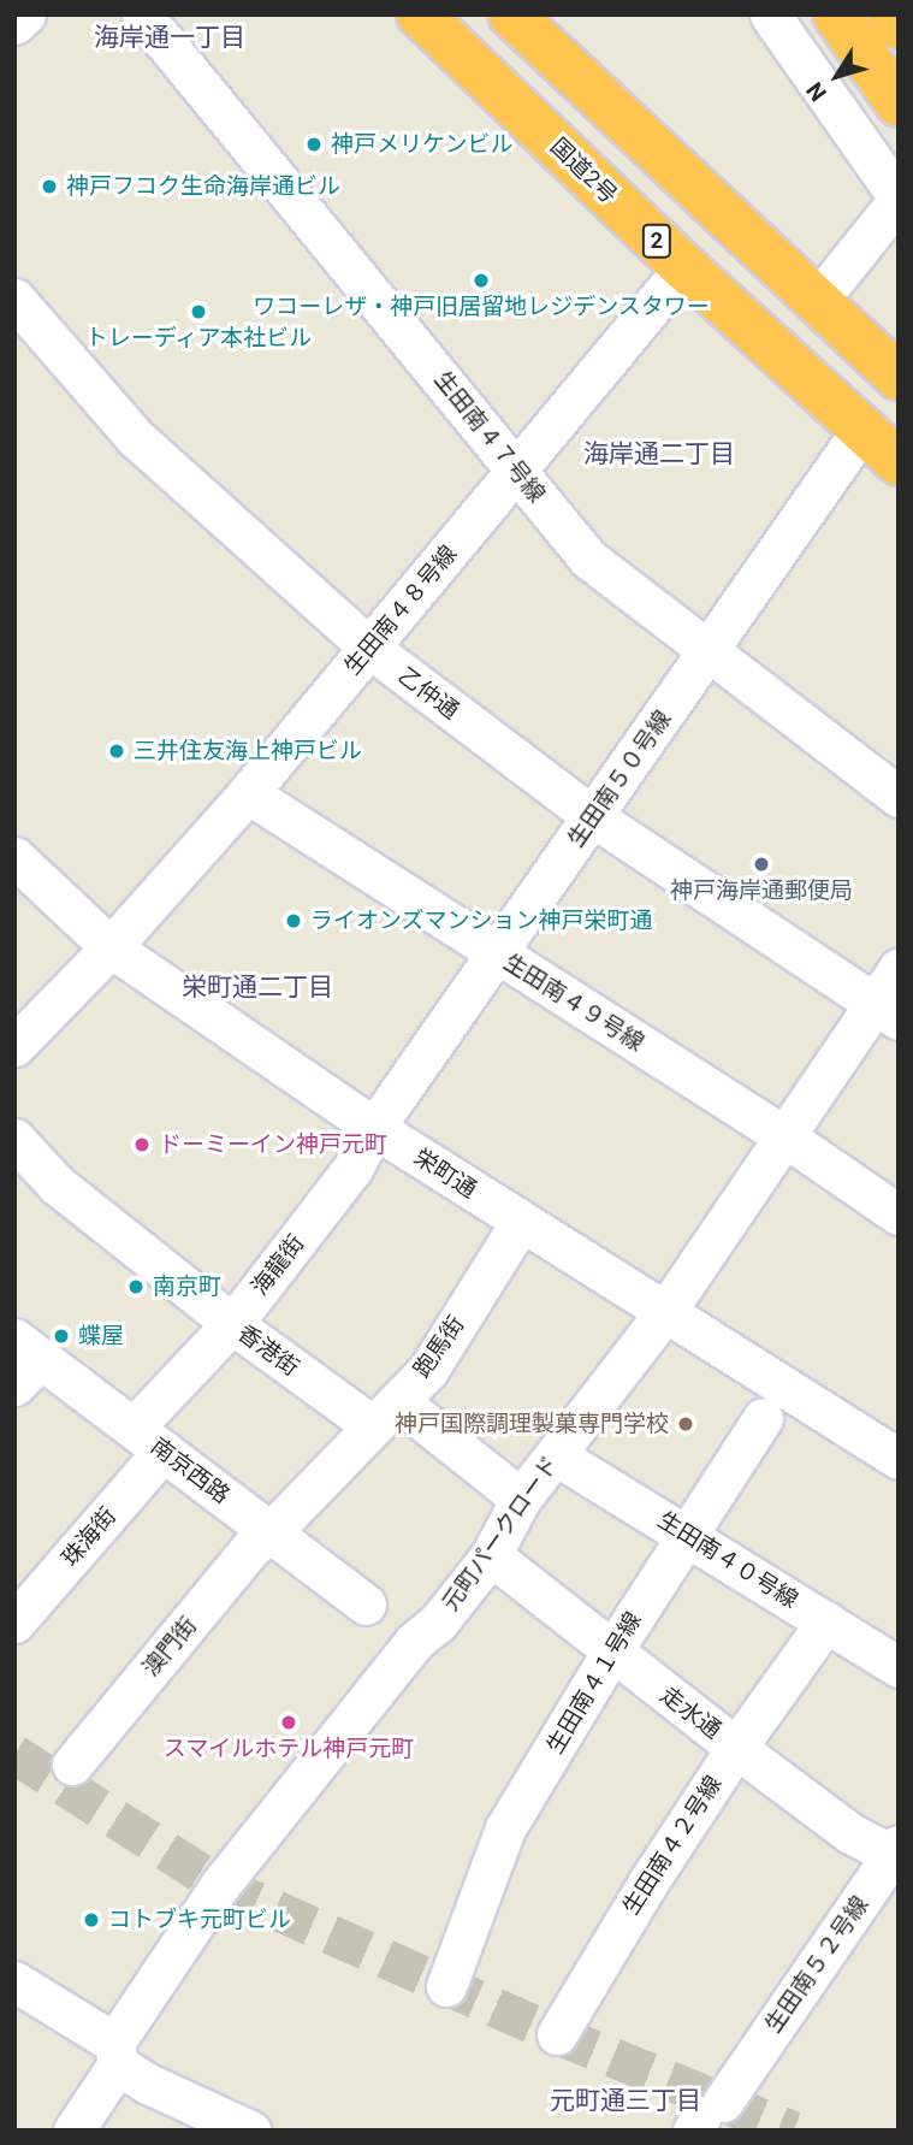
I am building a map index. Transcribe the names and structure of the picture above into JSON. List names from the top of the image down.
{
  "streets": {
    "highway": ["国道2号", "2"],
    "street": [
      "生田南４７号線",
      "生田南４８号線",
      "乙仲通",
      "生田南５０号線",
      "生田南４９号線",
      "栄町通",
      "海龍街",
      "跑馬街",
      "香港街",
      "南京西路",
      "元町パークロード",
      "珠海街",
      "生田南４０号線",
      "澳門街",
      "生田南４１号線",
      "走水通",
      "生田南４２号線",
      "生田南５２号線"
    ]
  },
  "crossings": [
    ["国道2号", "生田南４８号線"],
    ["国道2号", "生田南５０号線"],
    ["生田南４７号線", "生田南４８号線"],
    ["生田南４７号線", "生田南５０号線"],
    ["生田南４８号線", "乙仲通"],
    ["生田南４８号線", "生田南４９号線"],
    ["生田南４８号線", "栄町通"],
    ["乙仲通", "生田南５０号線"],
    ["乙仲通", "元町パークロード"],
    ["生田南５０号線", "生田南４９号線"],
    ["生田南５０号線", "栄町通"],
    ["生田南５０号線", "海龍街"],
    ["生田南４９号線", "元町パークロード"],
    ["栄町通", "海龍街"],
    ["栄町通", "跑馬街"],
    ["栄町通", "元町パークロード"],
    ["海龍街", "香港街"],
    ["海龍街", "南京西路"],
    ["海龍街", "珠海街"],
    ["跑馬街", "香港街"],
    ["跑馬街", "南京西路"],
    ["跑馬街", "澳門街"],
    ["香港街", "元町パークロード"],
    ["南京西路", "元町パークロード"],
    ["南京西路", "珠海街"],
    ["南京西路", "澳門街"],
    ["元町パークロード", "生田南４０号線"],
    ["元町パークロード", "走水通"],
    ["生田南４０号線", "生田南４１号線"],
    ["生田南４０号線", "生田南４２号線"],
    ["生田南４１号線", "走水通"],
    ["走水通", "生田南４２号線"],
    ["走水通", "生田南５２号線"]
  ],
  "districts": [
    "海岸通一丁目",
    "海岸通二丁目",
    "栄町通二丁目",
    "元町通三丁目"
  ],
  "places": [
    "神戸メリケンビル",
    "神戸フコク生命海岸通ビル",
    "ワコーレザ・神戸旧居留地レジデンスタワー",
    "トレーディア本社ビル",
    "三井住友海上神戸ビル",
    "神戸海岸通郵便局",
    "ライオンズマンション神戸栄町通",
    "ドーミーイン神戸元町",
    "南京町",
    "蝶屋",
    "神戸国際調理製菓専門学校",
    "スマイルホテル神戸元町",
    "コトブキ元町ビル"
  ],
  "north": "bottom left"
}
